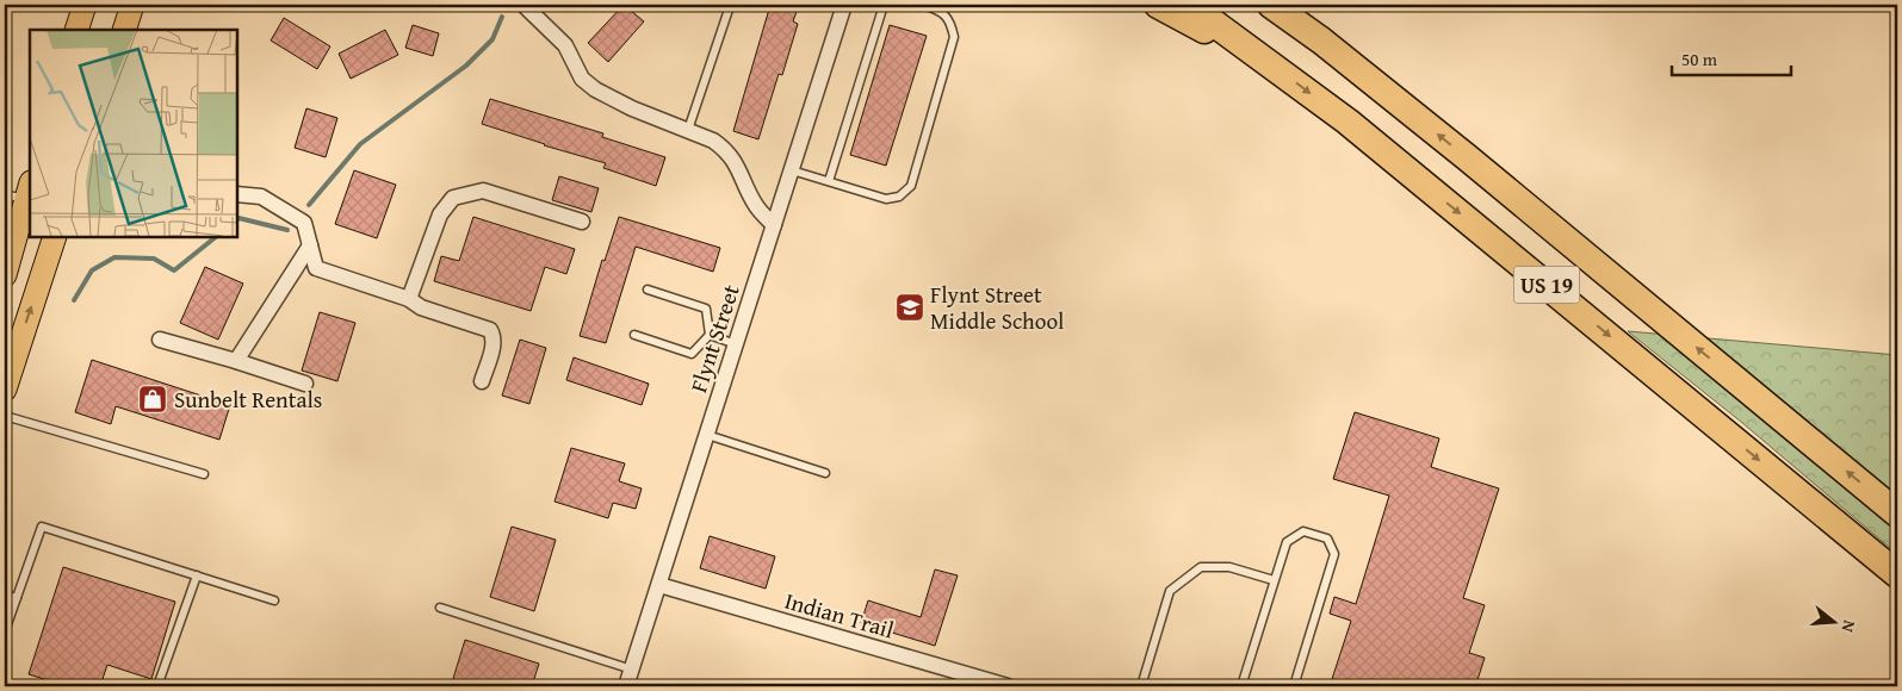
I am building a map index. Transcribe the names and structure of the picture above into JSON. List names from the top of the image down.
{
  "streets": {
    "highway": ["US 19"],
    "street": ["Flynt Street", "Indian Trail"]
  },
  "crossings": [
    ["Flynt Street", "Indian Trail"]
  ],
  "places": {
    "school or university": ["Flynt Street Middle School"],
    "shop": ["Sunbelt Rentals"]
  },
  "scale_bar": "50 m",
  "north": "right"
}
